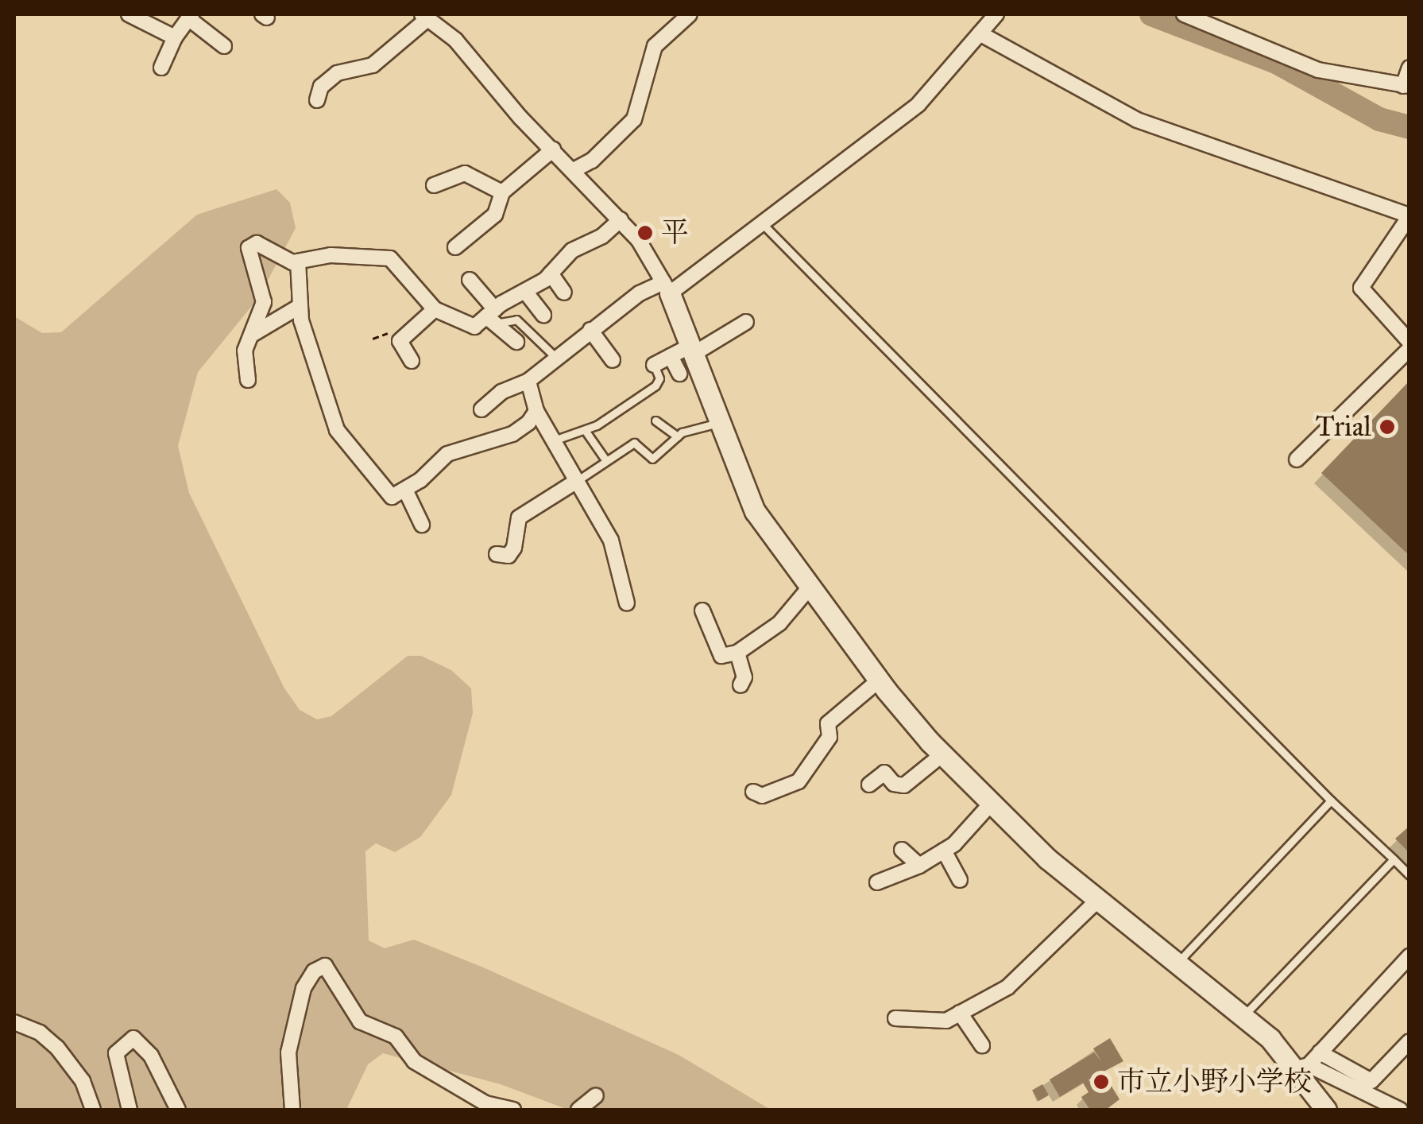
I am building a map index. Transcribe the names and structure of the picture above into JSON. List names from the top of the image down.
{
  "places": ["平", "Trial", "市立小野小学校"]
}
